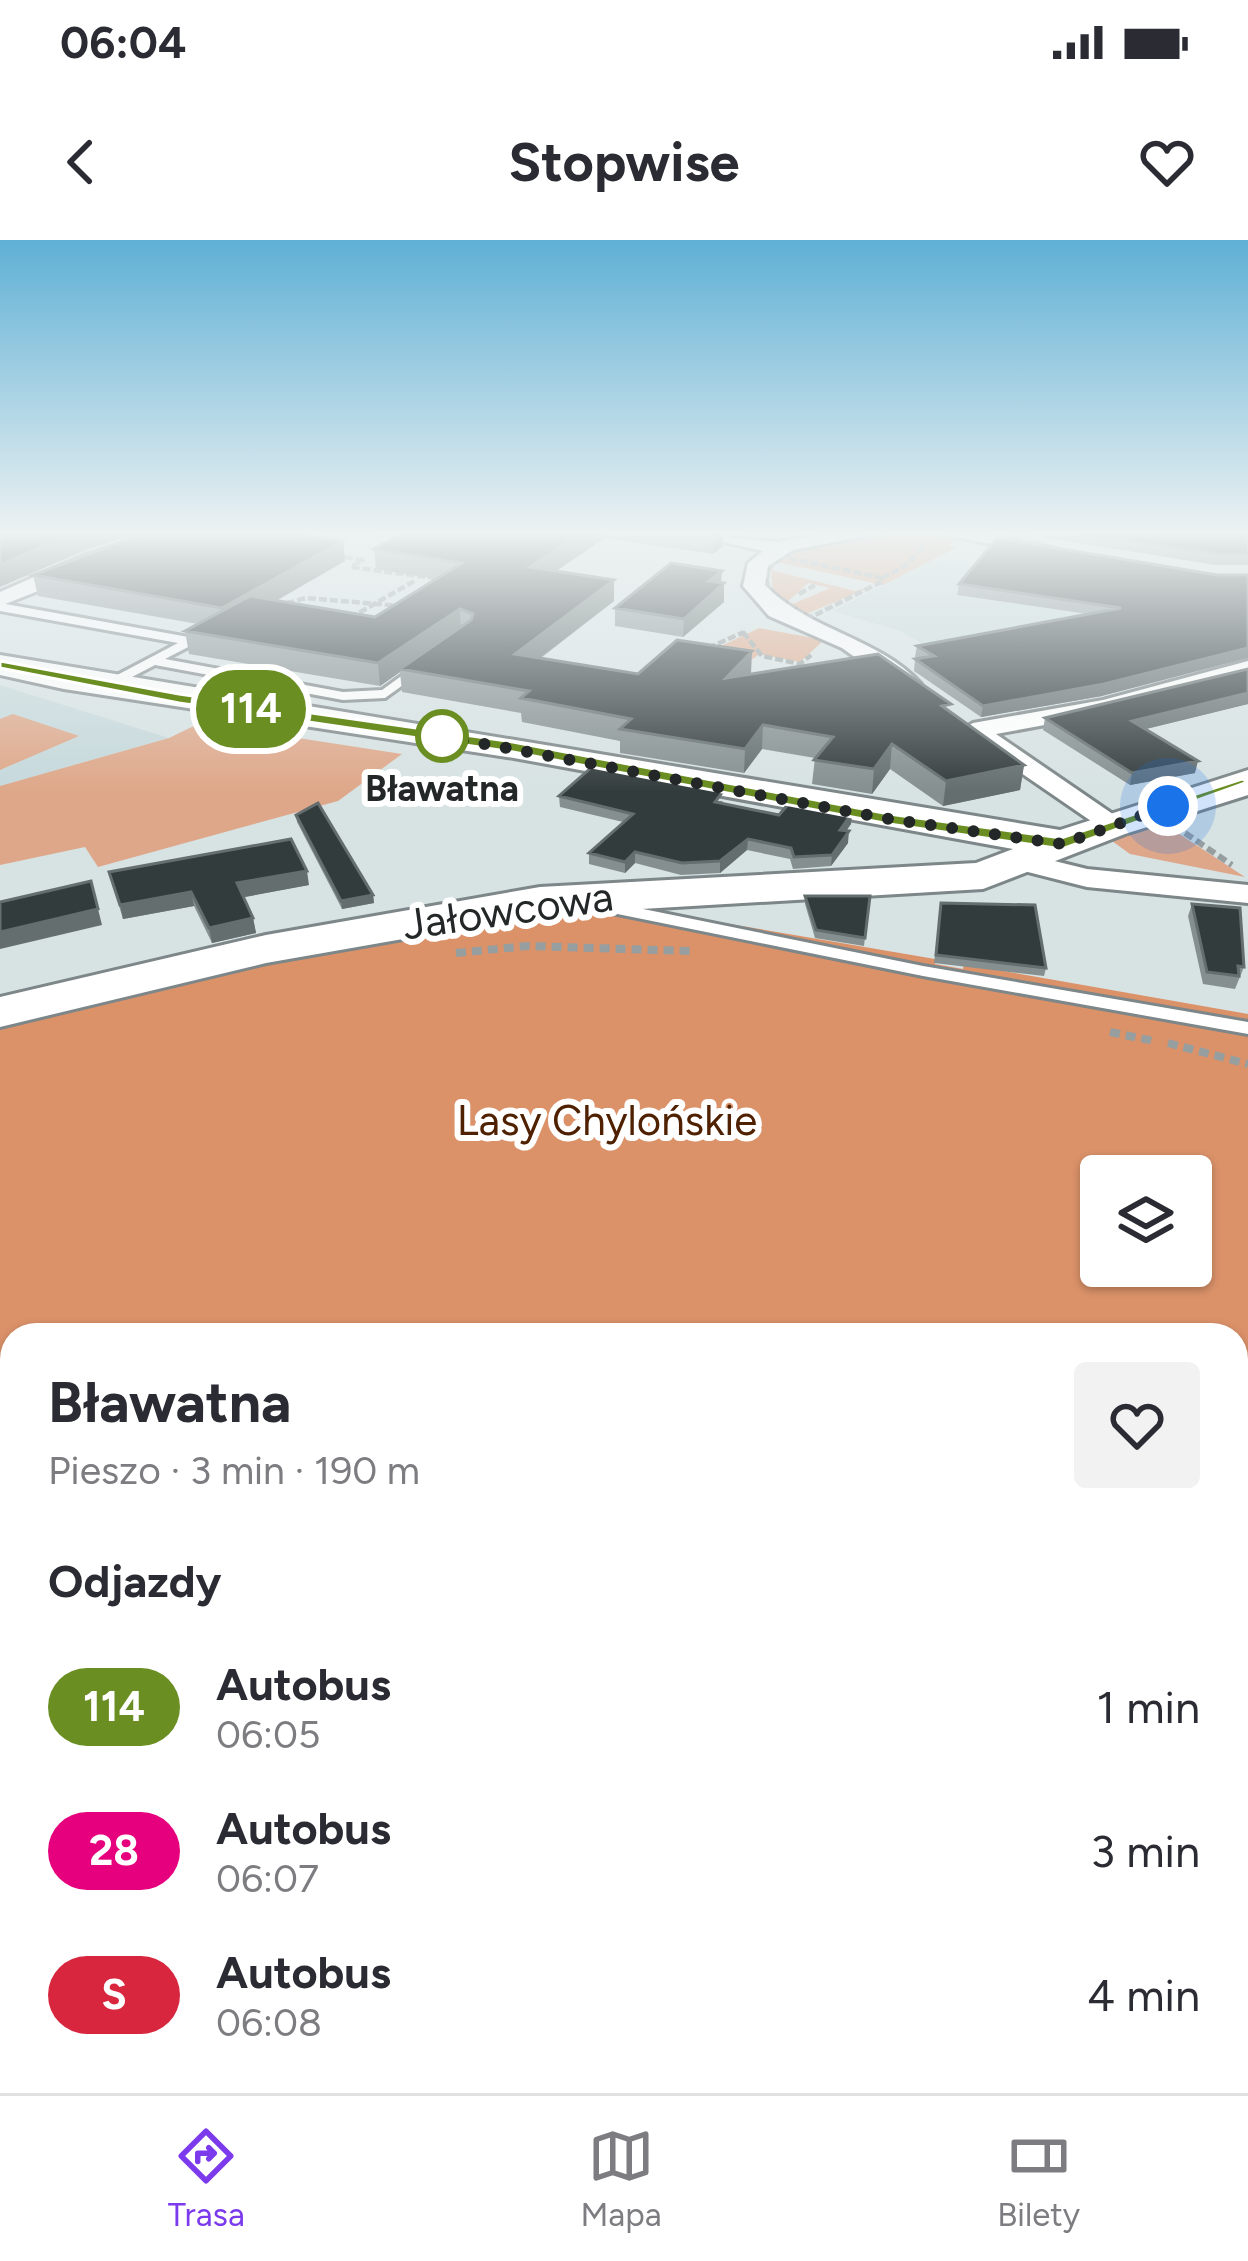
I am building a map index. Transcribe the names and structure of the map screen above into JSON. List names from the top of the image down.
{
  "streets": {
    "street": ["Jałowcowa"]
  },
  "parks": ["Lasy Chylońskie"],
  "places": ["Bławatna"],
  "lines": ["bus line 114"],
  "page": {
    "status": "06:04",
    "header": "Stopwise",
    "on_map": "114",
    "heading": [
      ["Bławatna", "Pieszo · 3 min · 190 m"],
      "Odjazdy"
    ],
    "list": [
      {
        "mark": "114",
        "name": "Autobus",
        "note": "06:05",
        "value": "1 min"
      },
      {
        "mark": "28",
        "name": "Autobus",
        "note": "06:07",
        "value": "3 min"
      },
      {
        "mark": "S",
        "name": "Autobus",
        "note": "06:08",
        "value": "4 min"
      }
    ],
    "tabs": ["Trasa", "Mapa", "Bilety"]
  }
}
